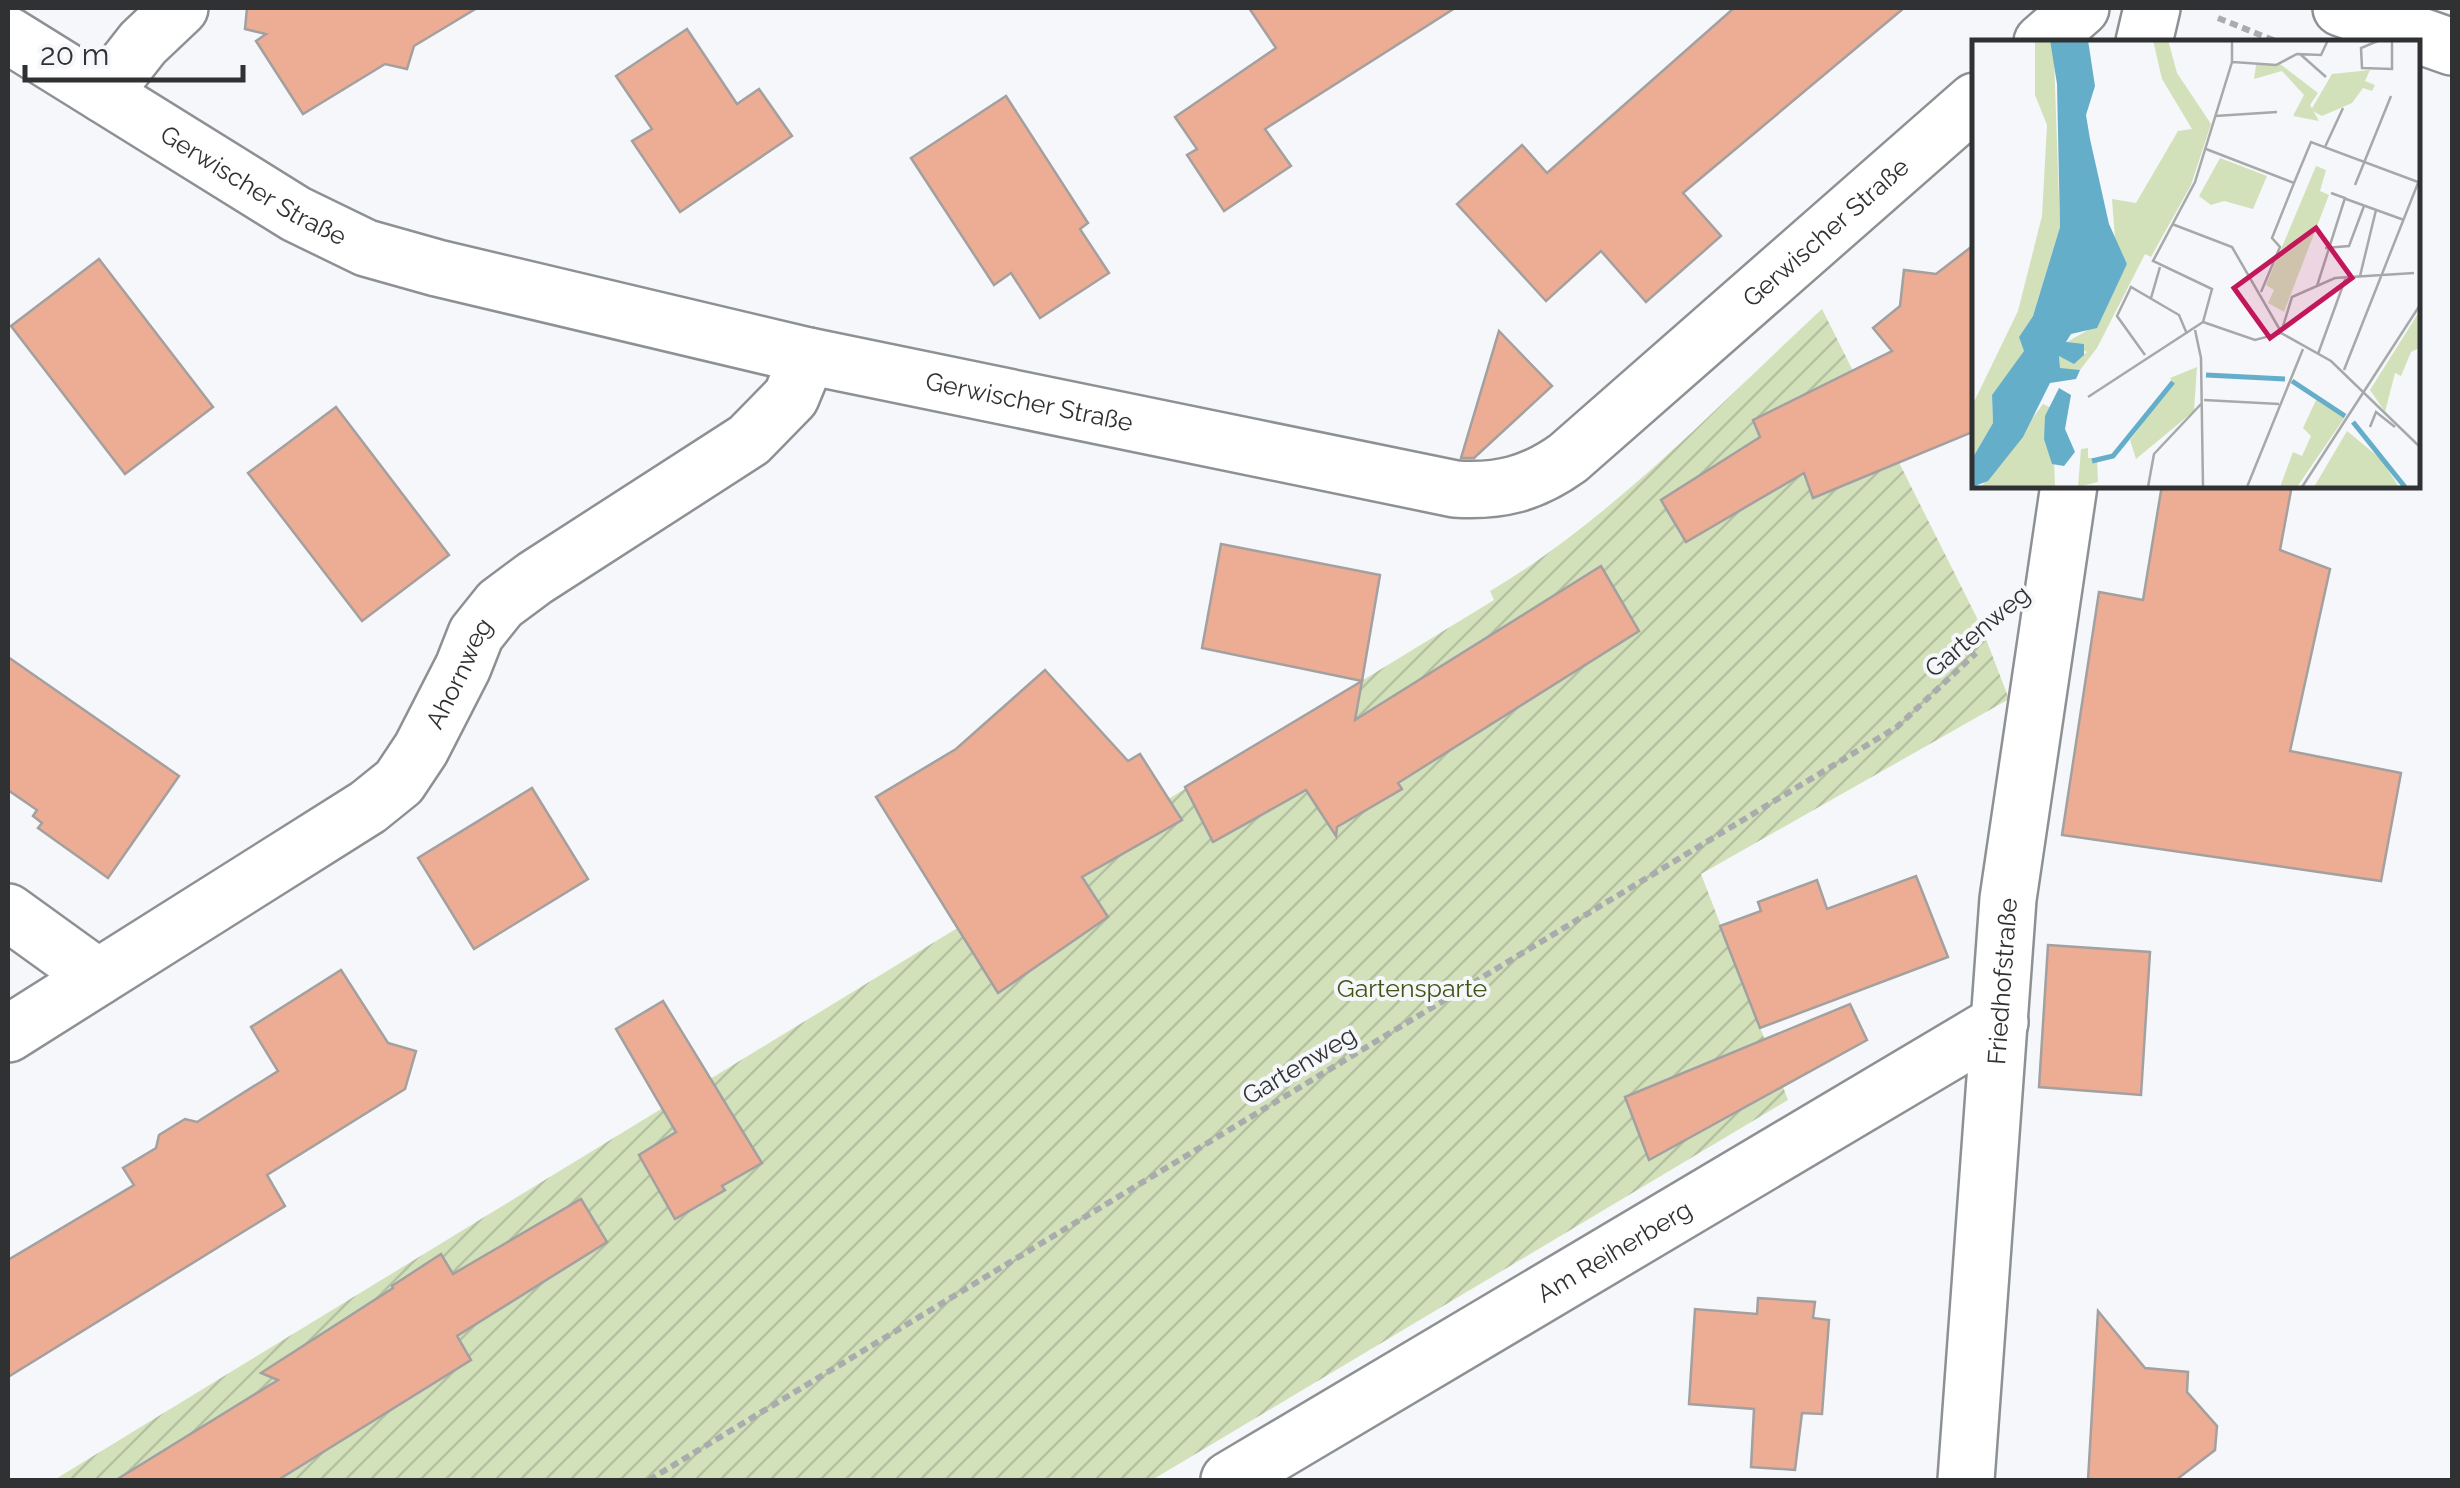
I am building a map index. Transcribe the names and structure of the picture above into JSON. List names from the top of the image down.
{
  "streets": {
    "street": [
      "Gerwischer Straße",
      "Ahornweg",
      "Friedhofstraße",
      "Am Reiherberg"
    ],
    "path": ["Gartenweg"]
  },
  "crossings": [
    ["Gerwischer Straße", "Ahornweg"],
    ["Gartenweg", "Friedhofstraße"],
    ["Friedhofstraße", "Am Reiherberg"]
  ],
  "parks": ["Gartensparte"],
  "scale_bar": "20 m"
}
